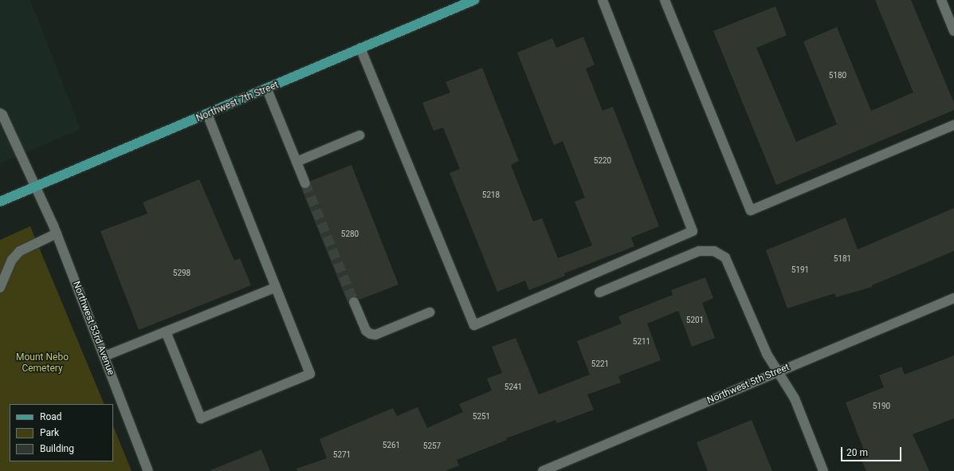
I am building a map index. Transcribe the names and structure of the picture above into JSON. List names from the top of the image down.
{
  "streets": {
    "main road": ["Northwest 7th Street"],
    "street": ["Northwest 53rd Avenue", "Northwest 5th Street"]
  },
  "crossings": [
    ["Northwest 7th Street", "Northwest 53rd Avenue"]
  ],
  "parks": ["Mount Nebo Cemetery"],
  "house_numbers": [
    "5180",
    "5220",
    "5218",
    "5280",
    "5181",
    "5191",
    "5298",
    "5201",
    "5211",
    "5221",
    "5241",
    "5190",
    "5251",
    "5261",
    "5257",
    "5271"
  ],
  "legend": ["Road", "Park", "Building"],
  "scale_bar": "20 m"
}
